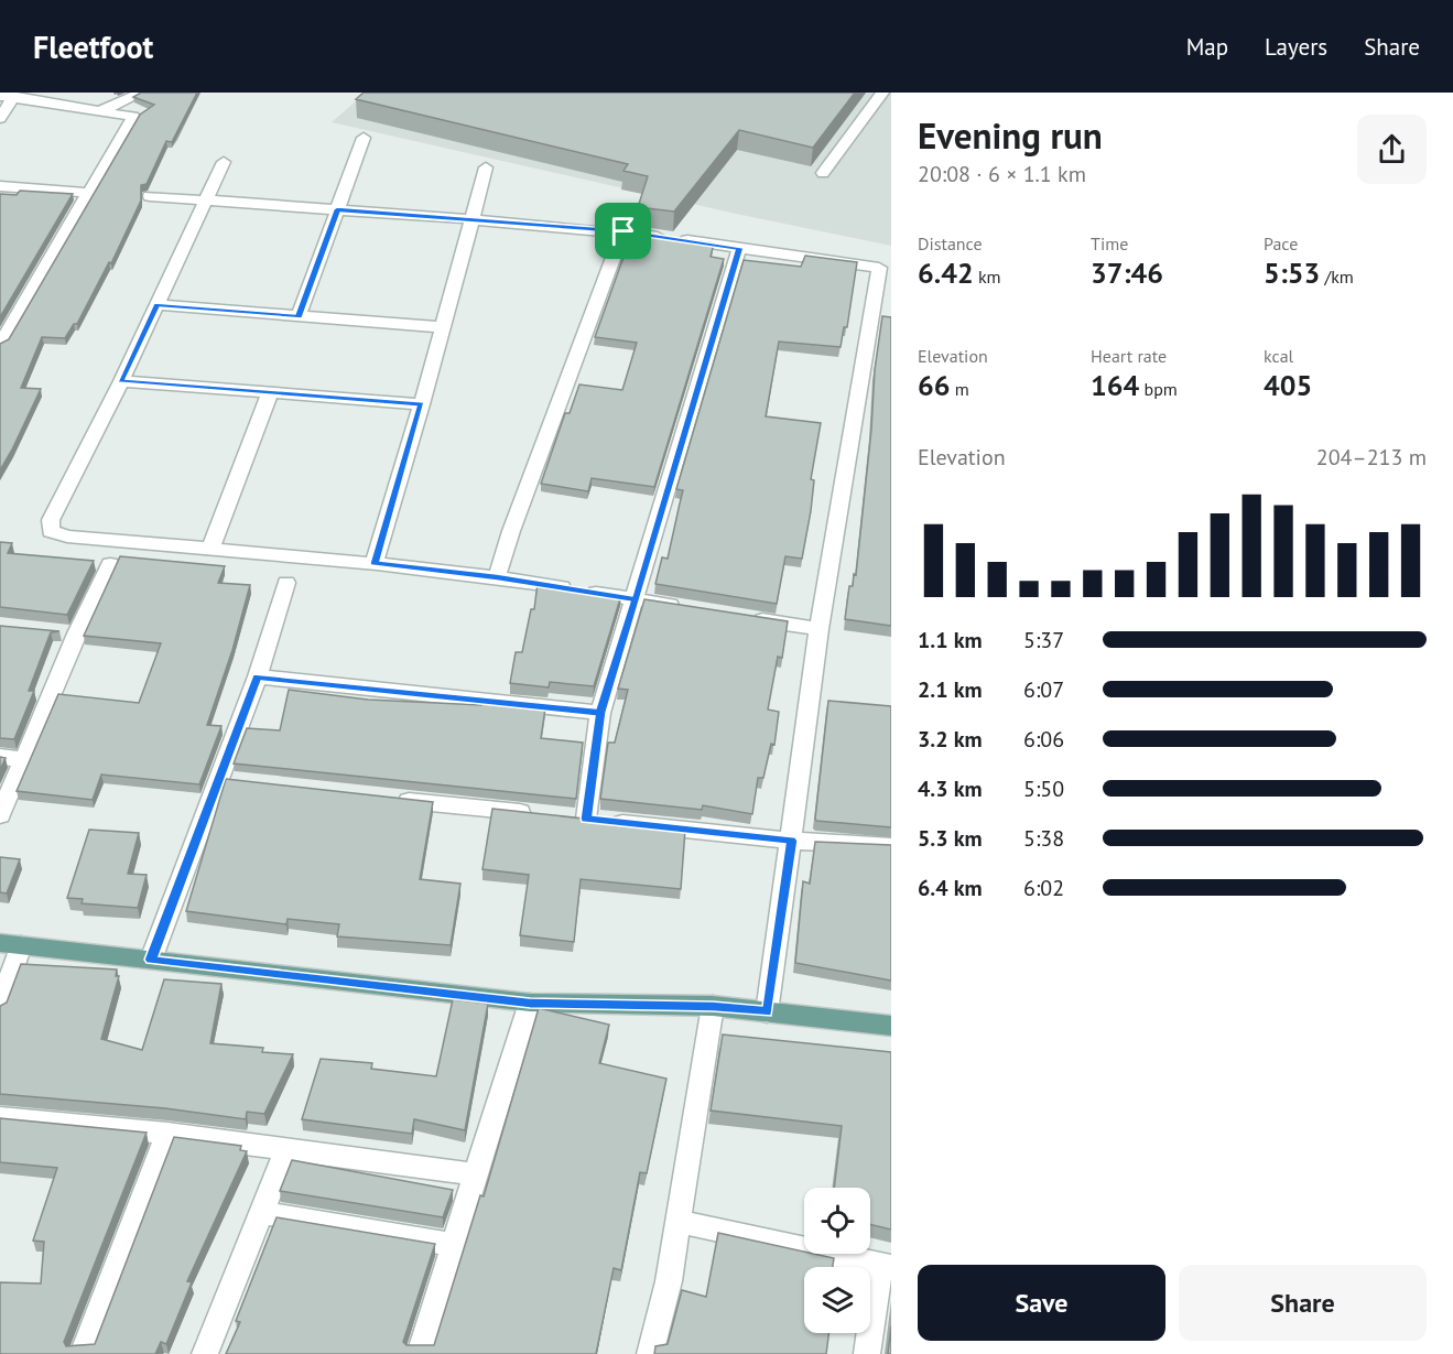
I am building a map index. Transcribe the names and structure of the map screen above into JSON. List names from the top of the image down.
{
  "page": {
    "header": "Fleetfoot",
    "nav": ["Map", "Layers", "Share"],
    "heading": ["Evening run", "20:08 · 6 × 1.1 km"],
    "stats": [
      ["Distance", "6.42 km"],
      ["Time", "37:46"],
      ["Pace", "5:53 /km"],
      ["Elevation", "66 m"],
      ["Heart rate", "164 bpm"],
      ["kcal", "405"]
    ],
    "chart": ["Elevation", "204–213 m"],
    "list": [
      {
        "name": "1.1 km",
        "note": "5:37"
      },
      {
        "name": "2.1 km",
        "note": "6:07"
      },
      {
        "name": "3.2 km",
        "note": "6:06"
      },
      {
        "name": "4.3 km",
        "note": "5:50"
      },
      {
        "name": "5.3 km",
        "note": "5:38"
      },
      {
        "name": "6.4 km",
        "note": "6:02"
      }
    ],
    "buttons": ["Save", "Share"]
  }
}
